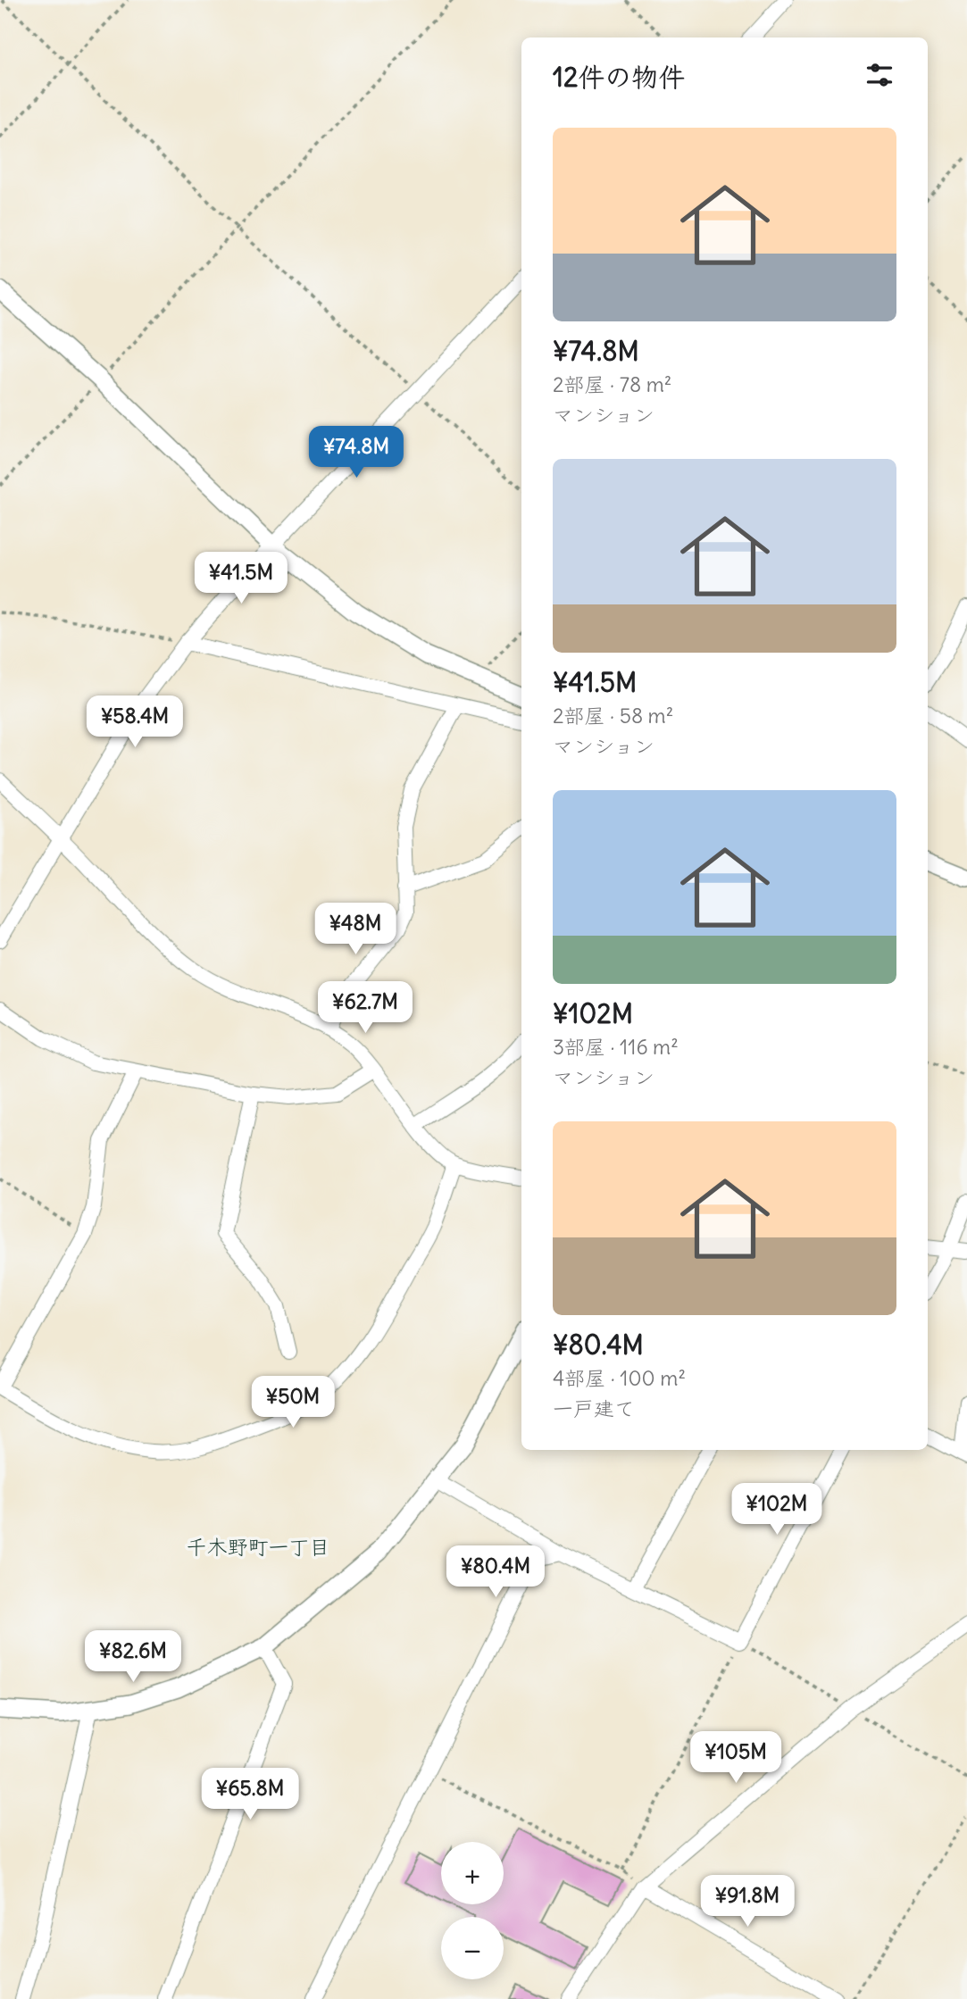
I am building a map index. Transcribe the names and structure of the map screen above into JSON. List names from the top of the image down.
{
  "districts": ["千木野町一丁目"],
  "page": {
    "heading": "12件の物件",
    "list": [
      {
        "name": "¥74.8M",
        "note": "2部屋 · 78 m² · マンション"
      },
      {
        "name": "¥41.5M",
        "note": "2部屋 · 58 m² · マンション"
      },
      {
        "name": "¥102M",
        "note": "3部屋 · 116 m² · マンション"
      },
      {
        "name": "¥80.4M",
        "note": "4部屋 · 100 m² · 一戸建て"
      }
    ],
    "price": [
      "¥74.8M",
      "¥41.5M",
      "¥58.4M",
      "¥48M",
      "¥62.7M",
      "¥50M",
      "¥102M",
      "¥80.4M",
      "¥82.6M",
      "¥105M",
      "¥65.8M",
      "¥91.8M"
    ],
    "map_buttons": ["+", "−"]
  }
}
